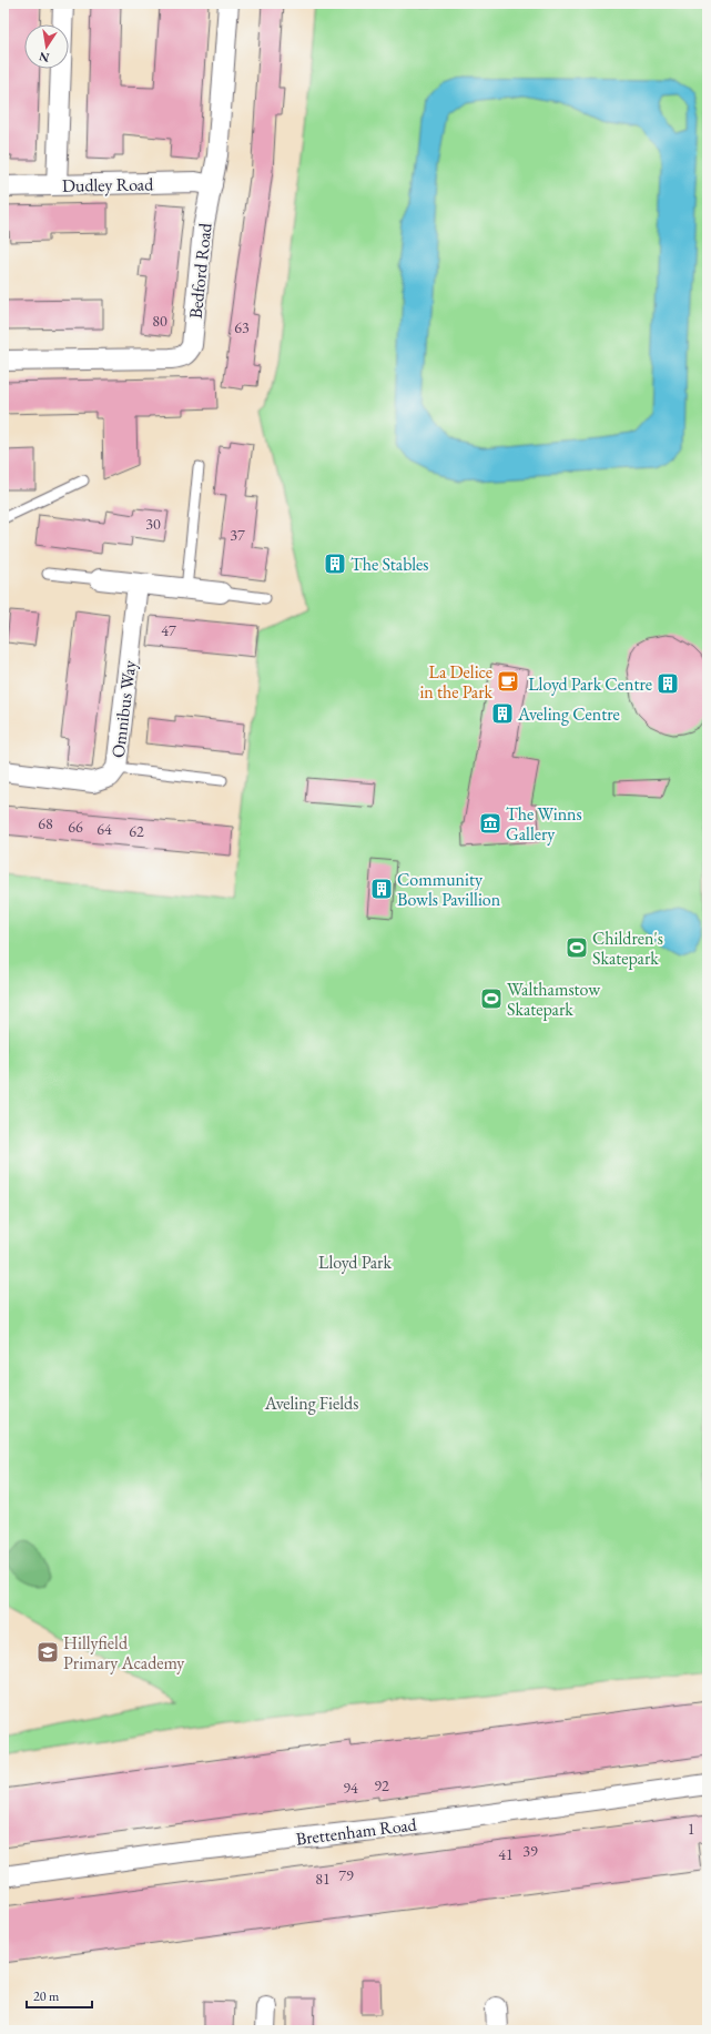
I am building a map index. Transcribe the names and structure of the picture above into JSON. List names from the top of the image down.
{
  "streets": {
    "street": [
      "Dudley Road",
      "Bedford Road",
      "Omnibus Way",
      "Brettenham Road"
    ]
  },
  "crossings": [
    ["Dudley Road", "Bedford Road"]
  ],
  "parks": ["Lloyd Park", "Aveling Fields"],
  "places": {
    "building": [
      "The Stables",
      "Lloyd Park Centre",
      "Aveling Centre",
      "Community Bowls Pavillion"
    ],
    "cafe": ["La Delice in the Park"],
    "museum": ["The Winns Gallery"],
    "sports": ["Children's Skatepark", "Walthamstow Skatepark"],
    "school or university": ["Hillyfield Primary Academy"]
  },
  "house_numbers": [
    "80",
    "63",
    "30",
    "37",
    "47",
    "68",
    "66",
    "64",
    "62",
    "92",
    "94",
    "1",
    "39",
    "41",
    "79",
    "81"
  ],
  "scale_bar": "20 m",
  "north": "bottom"
}
